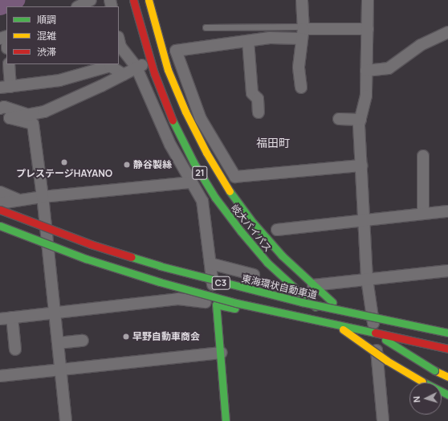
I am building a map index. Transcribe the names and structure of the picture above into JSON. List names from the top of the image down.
{
  "streets": {
    "main road": [
      "21",
      "岐大バイパス",
      "C3",
      "東海環状自動車道"
    ]
  },
  "districts": ["福田町"],
  "places": ["プレステージHAYANO", "静谷製絲", "早野自動車商会"],
  "legend": ["順調", "混雑", "渋滞"],
  "north": "left"
}
